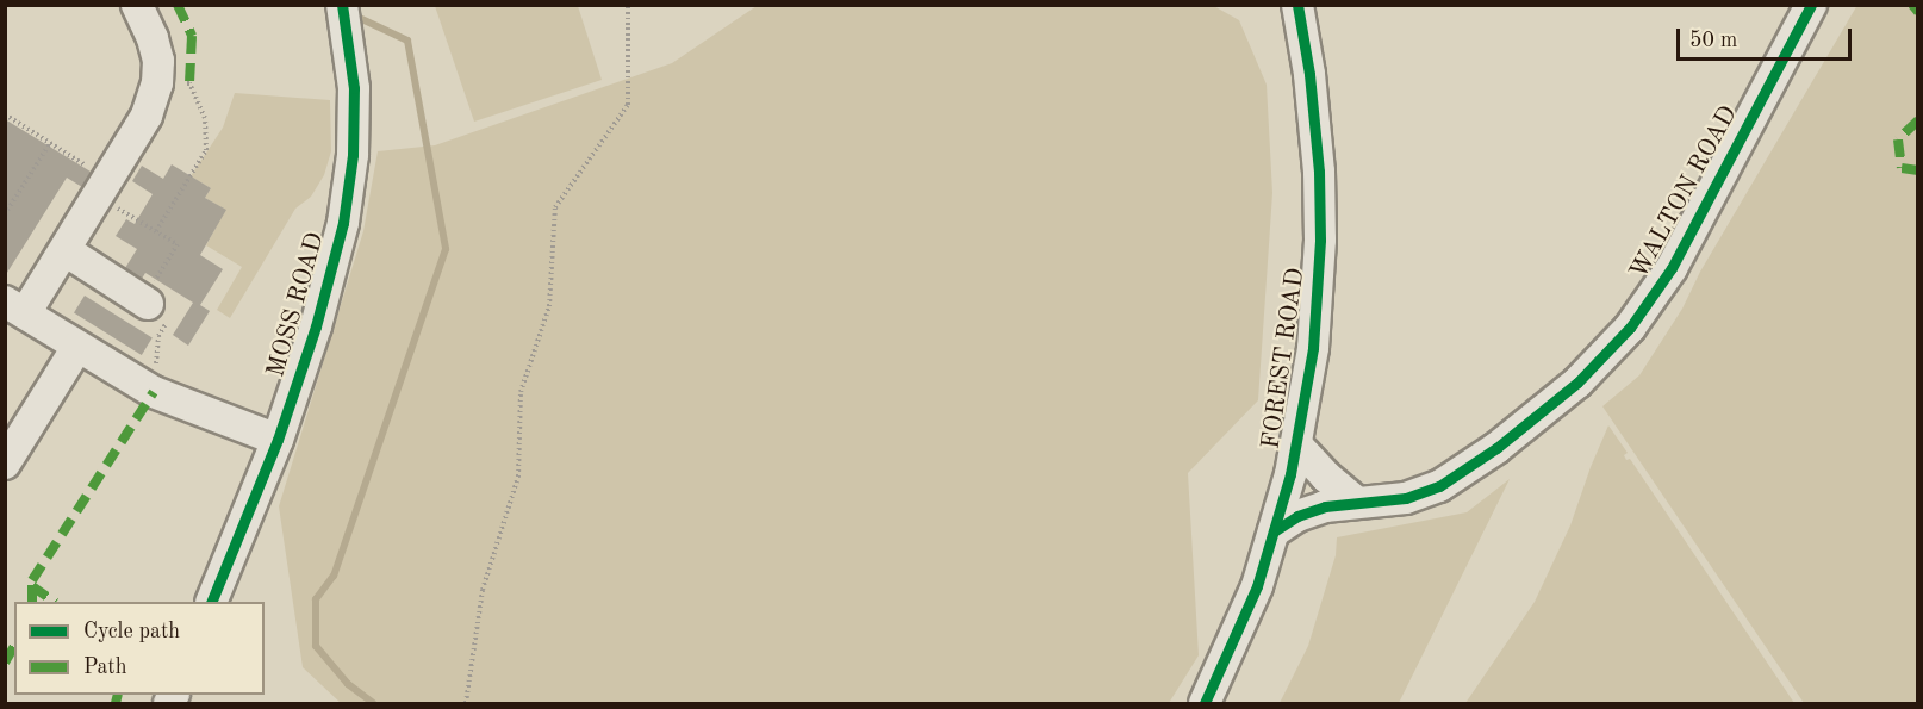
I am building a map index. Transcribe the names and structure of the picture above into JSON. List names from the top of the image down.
{
  "streets": {
    "street": ["WALTON ROAD", "MOSS ROAD", "FOREST ROAD"]
  },
  "crossings": [
    ["WALTON ROAD", "FOREST ROAD"]
  ],
  "legend": ["Cycle path", "Path"],
  "scale_bar": "50 m"
}
